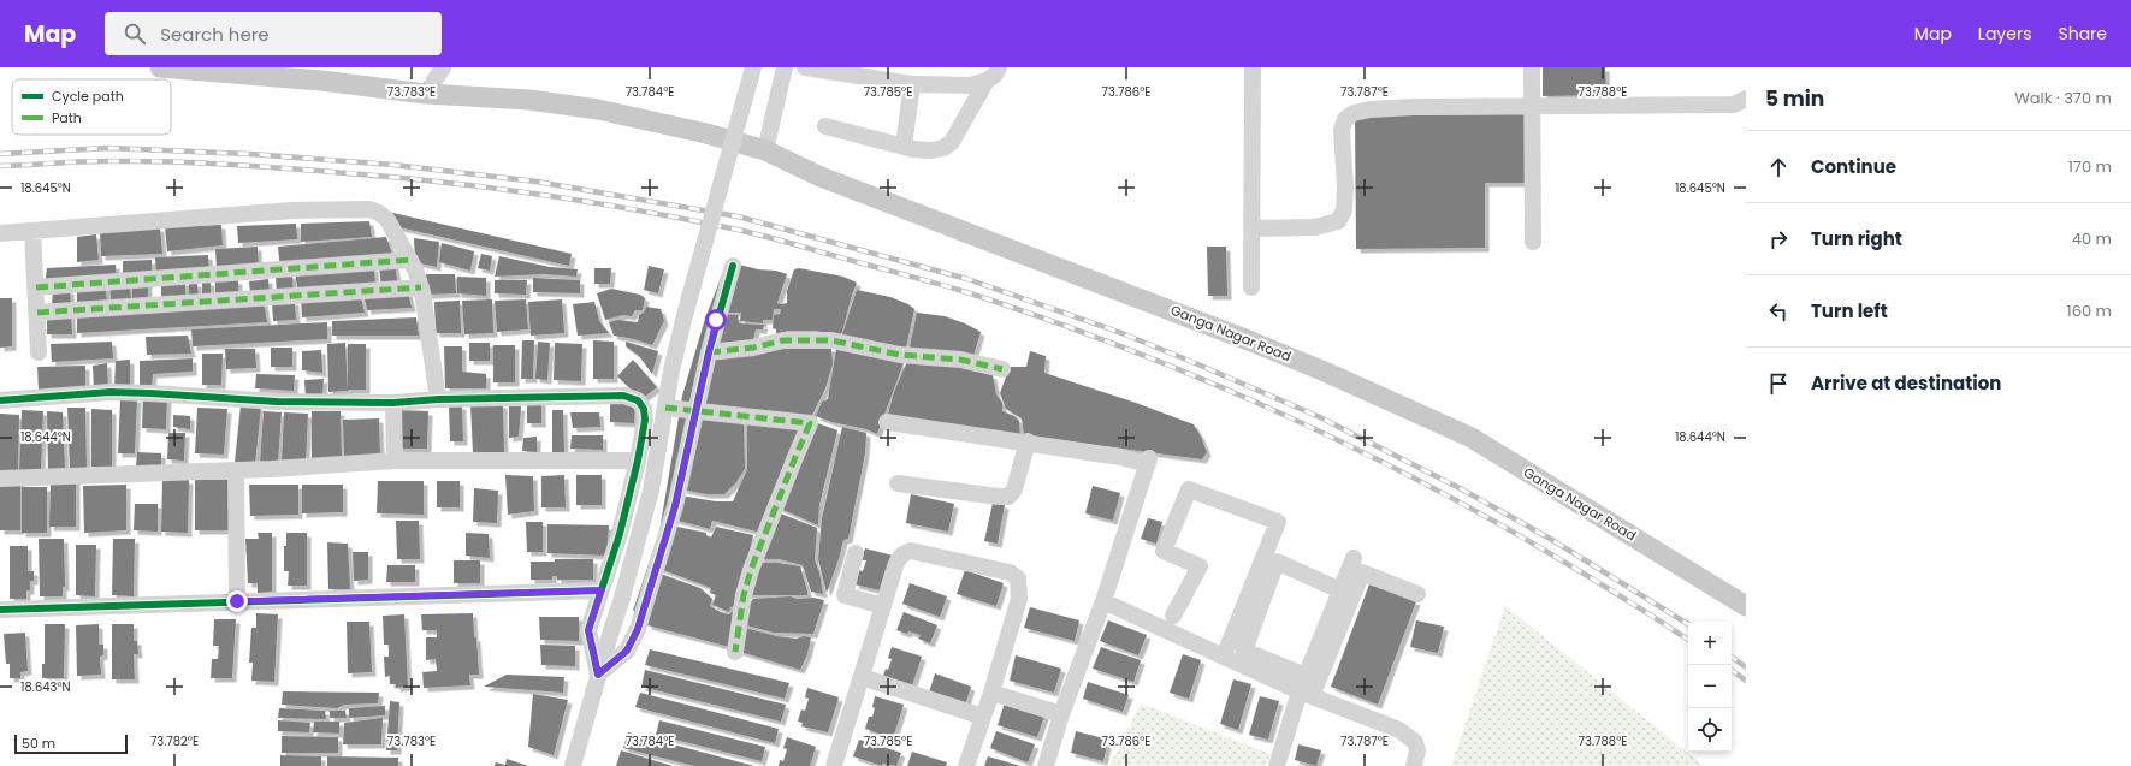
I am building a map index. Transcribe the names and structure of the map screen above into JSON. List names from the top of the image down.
{
  "streets": {
    "main road": ["Ganga Nagar Road"]
  },
  "legend": ["Cycle path", "Path"],
  "scale_bar": "50 m",
  "page": {
    "header": "Map",
    "search": "Search here",
    "nav": ["Map", "Layers", "Share"],
    "heading": ["5 min", "Walk · 370 m"],
    "list": [
      ["Continue", "170 m"],
      ["Turn right", "40 m"],
      ["Turn left", "160 m"],
      "Arrive at destination"
    ],
    "map_buttons": ["+", "−"],
    "scale": "50 m"
  },
  "coordinates": [
    "73.783°E",
    "73.784°E",
    "73.785°E",
    "73.786°E",
    "73.787°E",
    "73.788°E",
    "18.645°N",
    "18.644°N",
    "18.643°N",
    "73.782°E"
  ]
}
